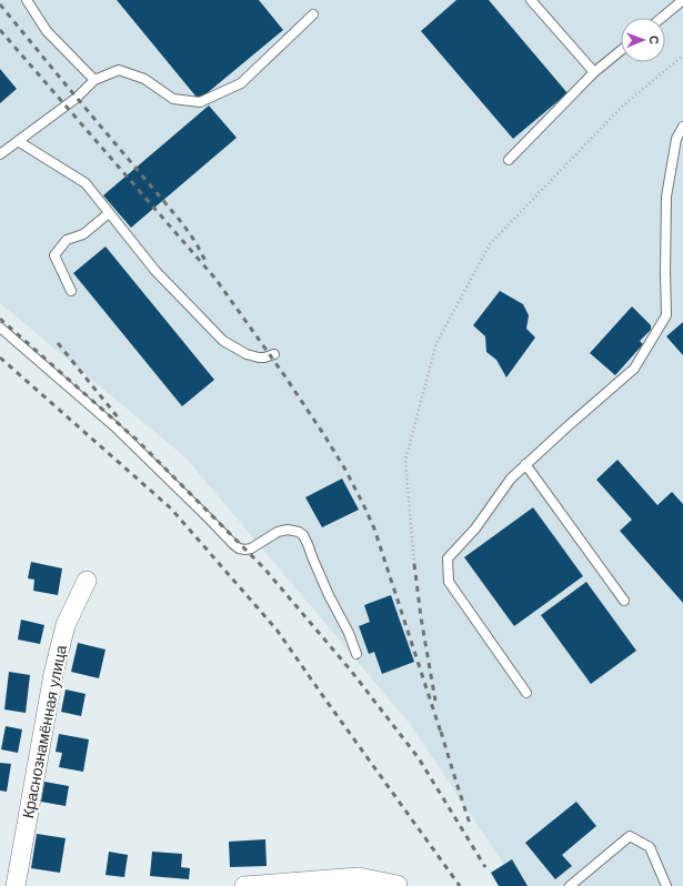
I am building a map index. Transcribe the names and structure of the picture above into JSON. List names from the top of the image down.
{
  "streets": {
    "street": ["Краснознамённая улица"]
  },
  "north": "right"
}
